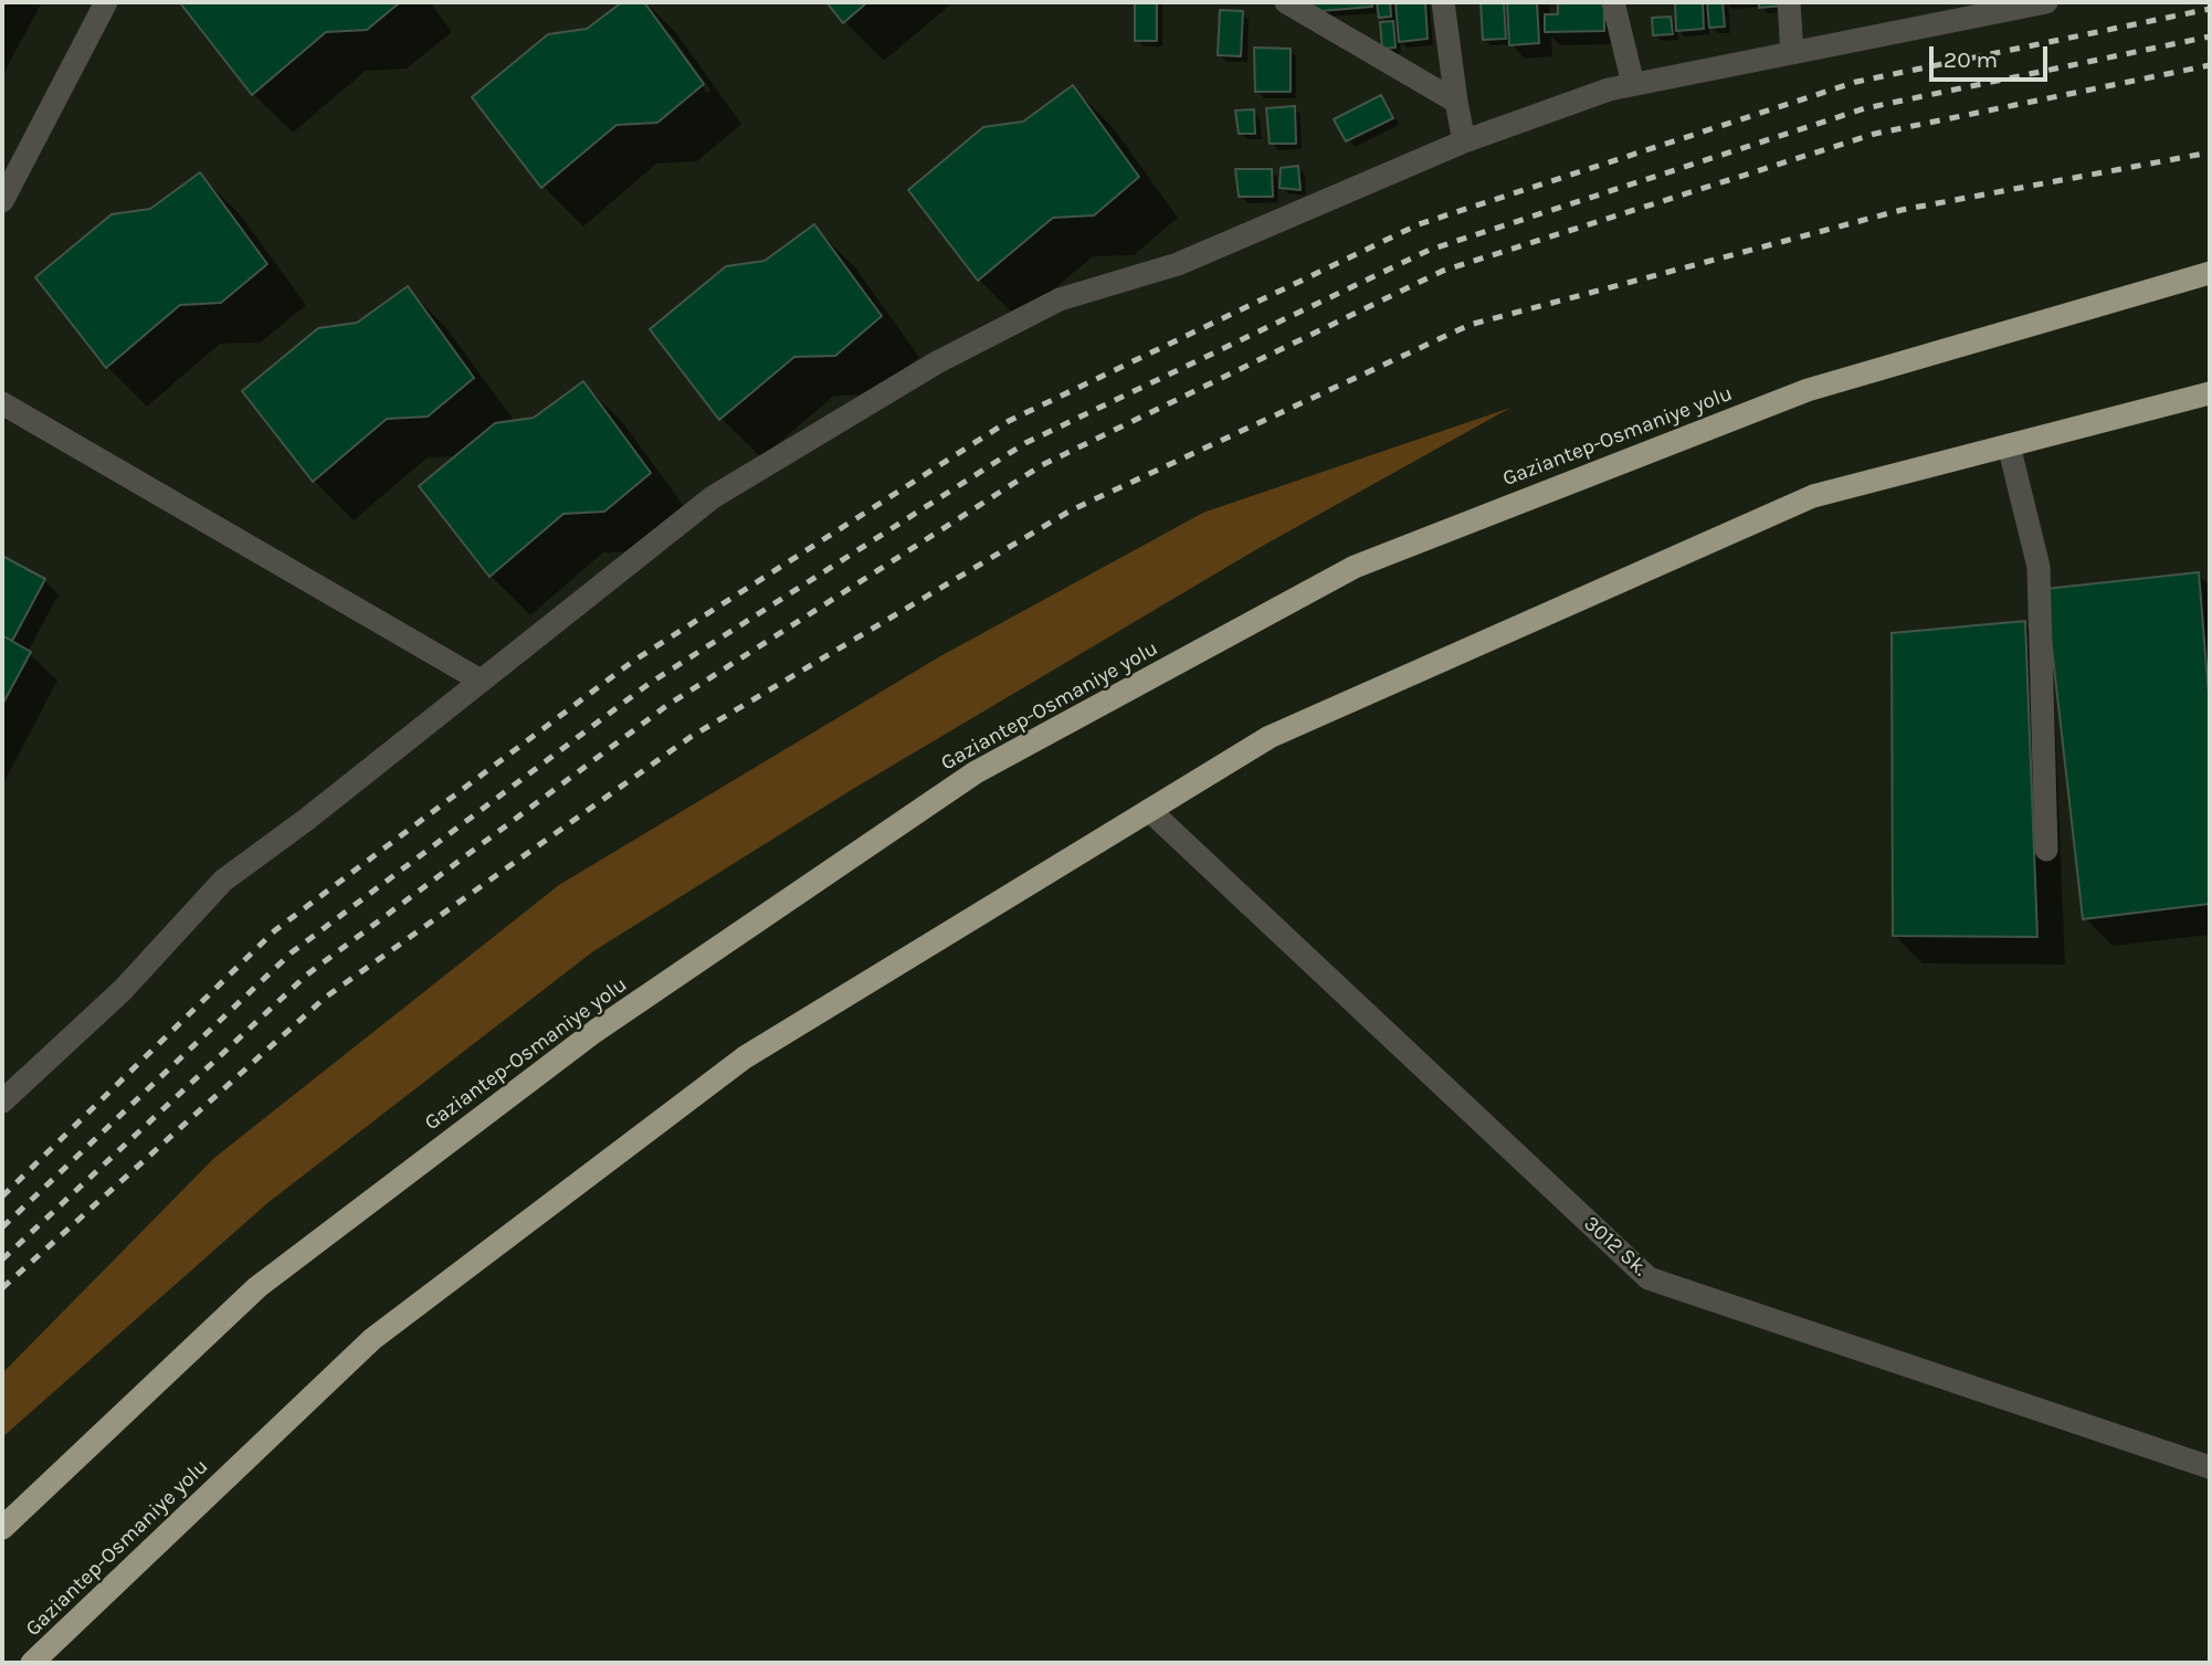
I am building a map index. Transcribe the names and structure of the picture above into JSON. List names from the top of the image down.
{
  "streets": {
    "highway": ["Gaziantep-Osmaniye yolu"],
    "street": ["3012 Sk."]
  },
  "crossings": [
    ["Gaziantep-Osmaniye yolu", "3012 Sk."]
  ],
  "scale_bar": "20 m"
}
